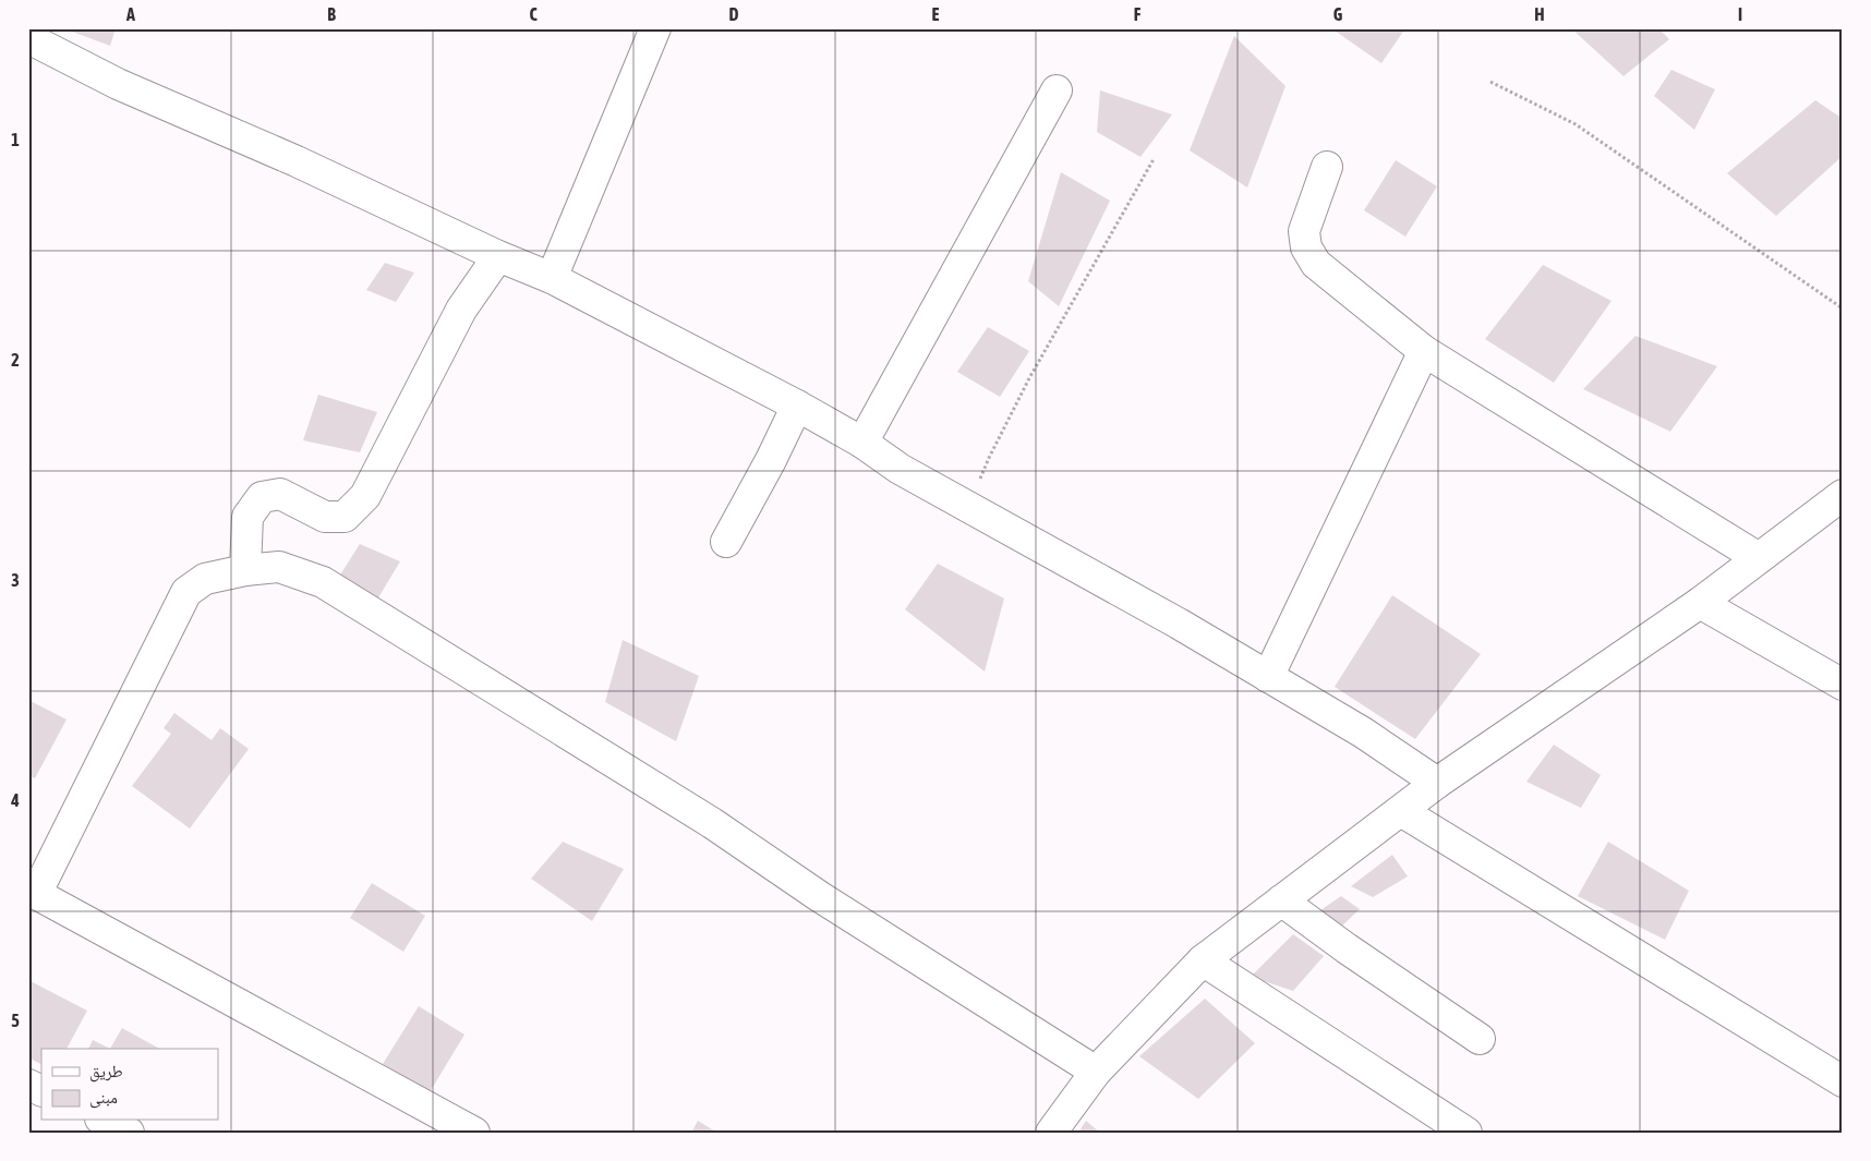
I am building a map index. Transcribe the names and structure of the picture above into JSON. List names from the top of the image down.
{
  "legend": ["طريق", "مبنى"],
  "grid": {
    "columns": [
      "A",
      "B",
      "C",
      "D",
      "E",
      "F",
      "G",
      "H",
      "I"
    ],
    "rows": [
      "1",
      "2",
      "3",
      "4",
      "5"
    ]
  }
}
